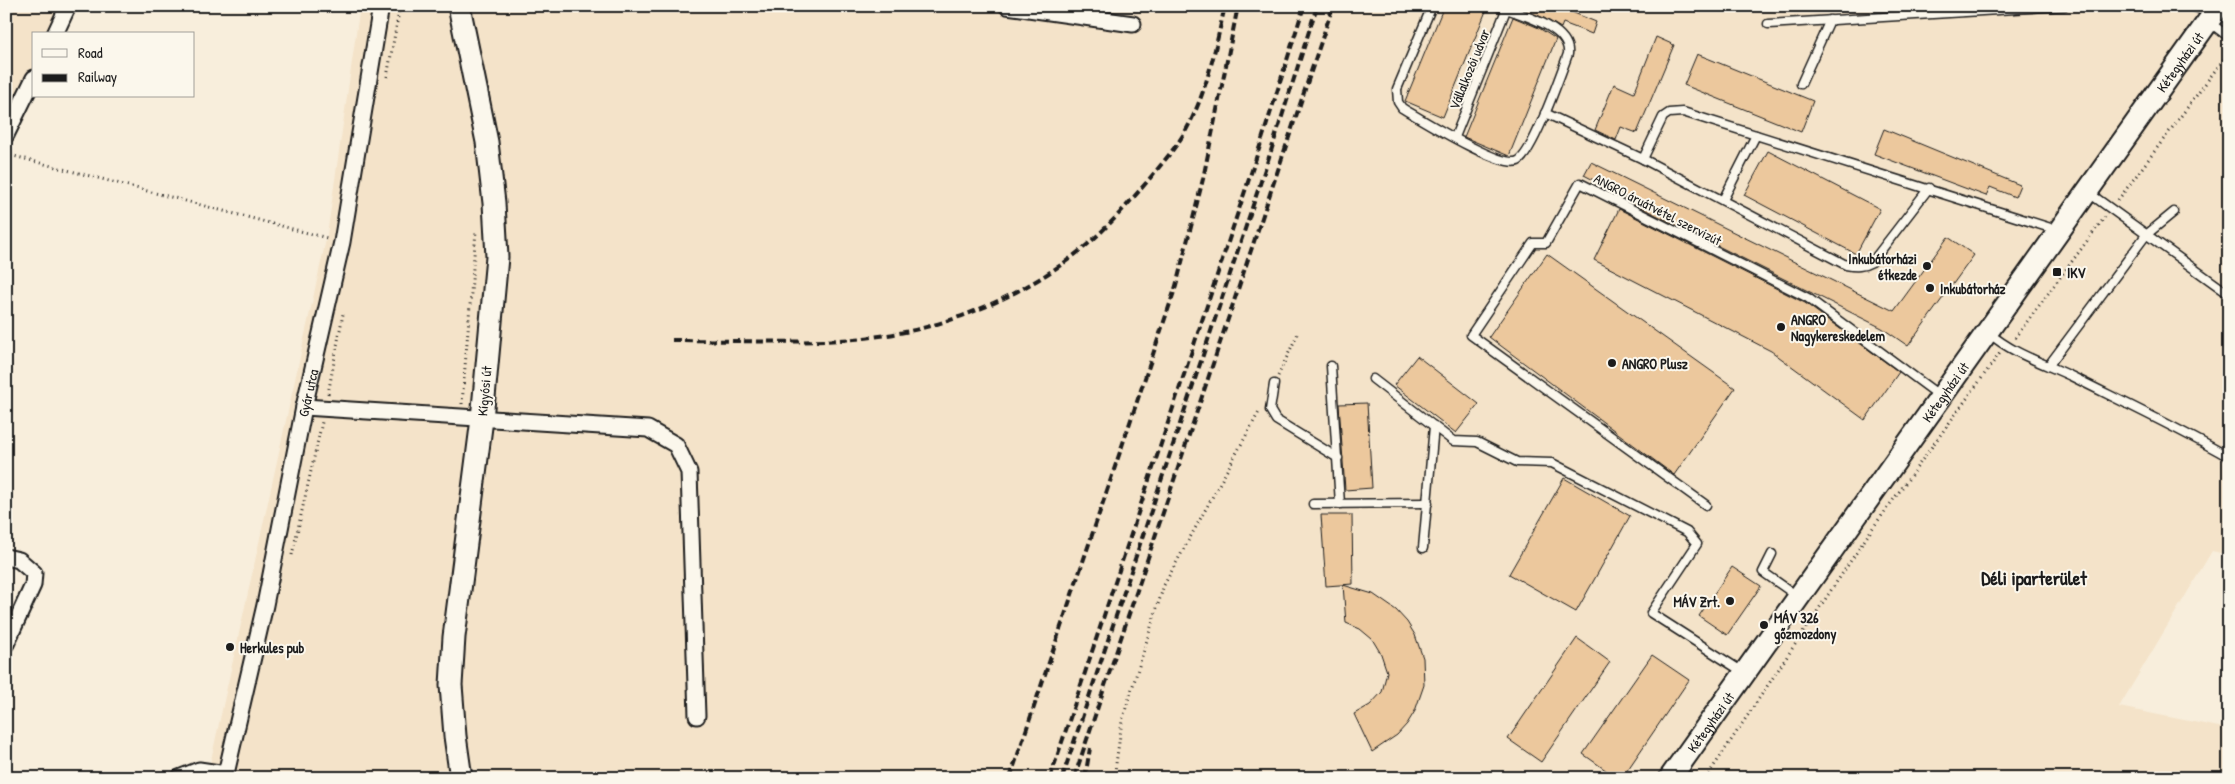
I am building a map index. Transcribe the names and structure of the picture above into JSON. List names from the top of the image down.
{
  "streets": {
    "street": ["Kétegyházi út", "Kígyósi út", "Gyár utca"],
    "lane": ["Vállalkozói udvar", "ANGRO áruátvétel szervizút"]
  },
  "crossings": [
    ["Kétegyházi út", "ANGRO áruátvétel szervizút"]
  ],
  "districts": ["Déli iparterület"],
  "places": {
    "other": [
      "Inkubátorházi étkezde",
      "Inkubátorház",
      "ANGRO Nagykereskedelem",
      "ANGRO Plusz",
      "MÁV Zrt.",
      "MÁV 326 gőzmozdony",
      "Herkules pub"
    ],
    "transit": ["IKV"]
  },
  "legend": ["Road", "Railway"]
}
